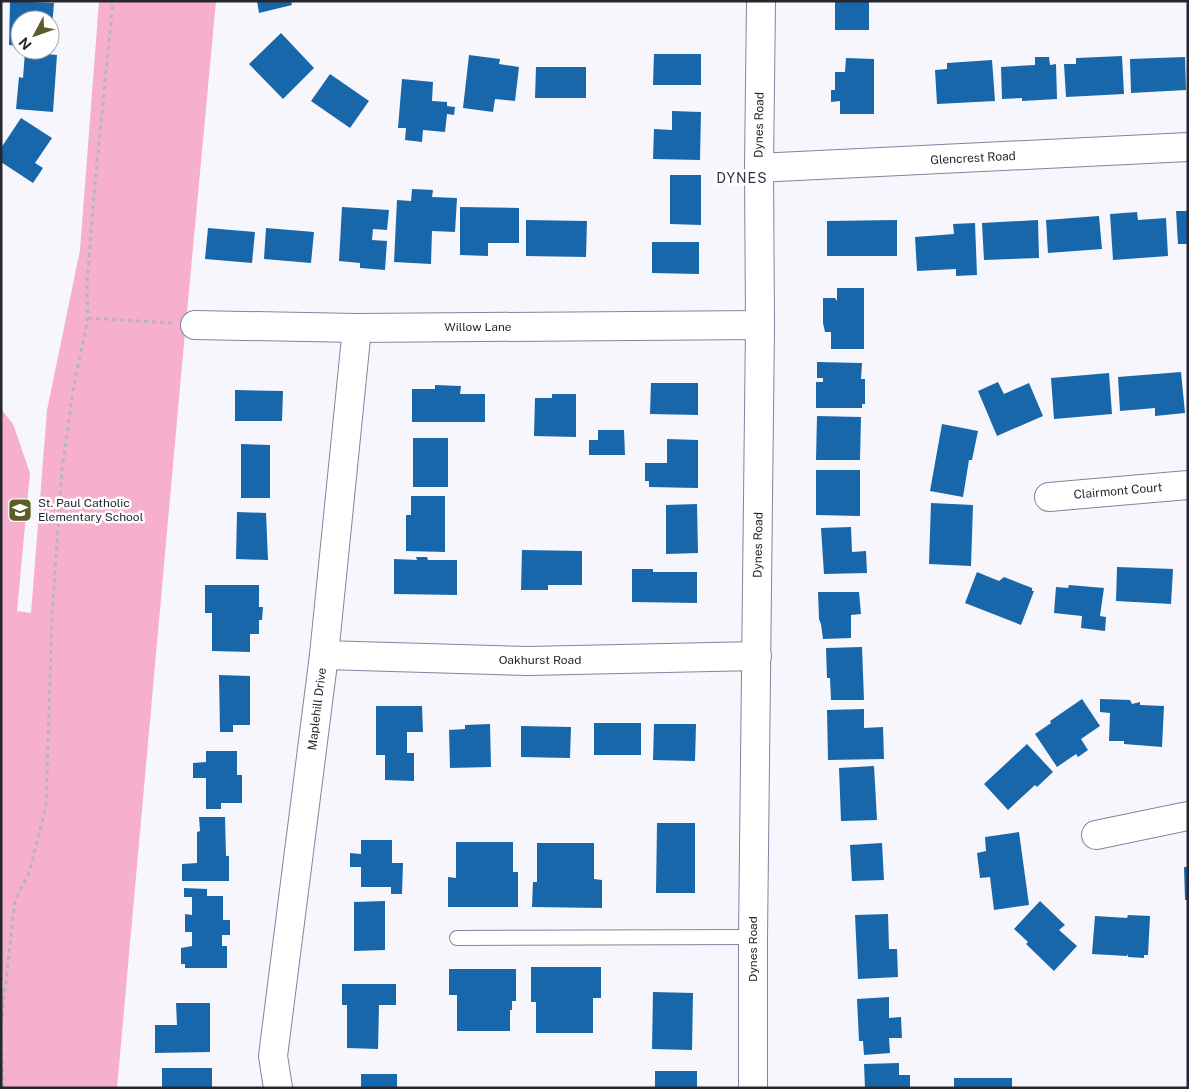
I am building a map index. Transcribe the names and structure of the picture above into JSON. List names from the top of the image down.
{
  "streets": {
    "street": [
      "Dynes Road",
      "Glencrest Road",
      "Willow Lane",
      "Clairmont Court",
      "Oakhurst Road",
      "Maplehill Drive"
    ]
  },
  "crossings": [
    ["Dynes Road", "Glencrest Road"],
    ["Dynes Road", "Willow Lane"],
    ["Dynes Road", "Oakhurst Road"],
    ["Willow Lane", "Maplehill Drive"],
    ["Oakhurst Road", "Maplehill Drive"]
  ],
  "districts": ["DYNES"],
  "places": {
    "school or university": ["St. Paul Catholic Elementary School"]
  },
  "north": "bottom left"
}
